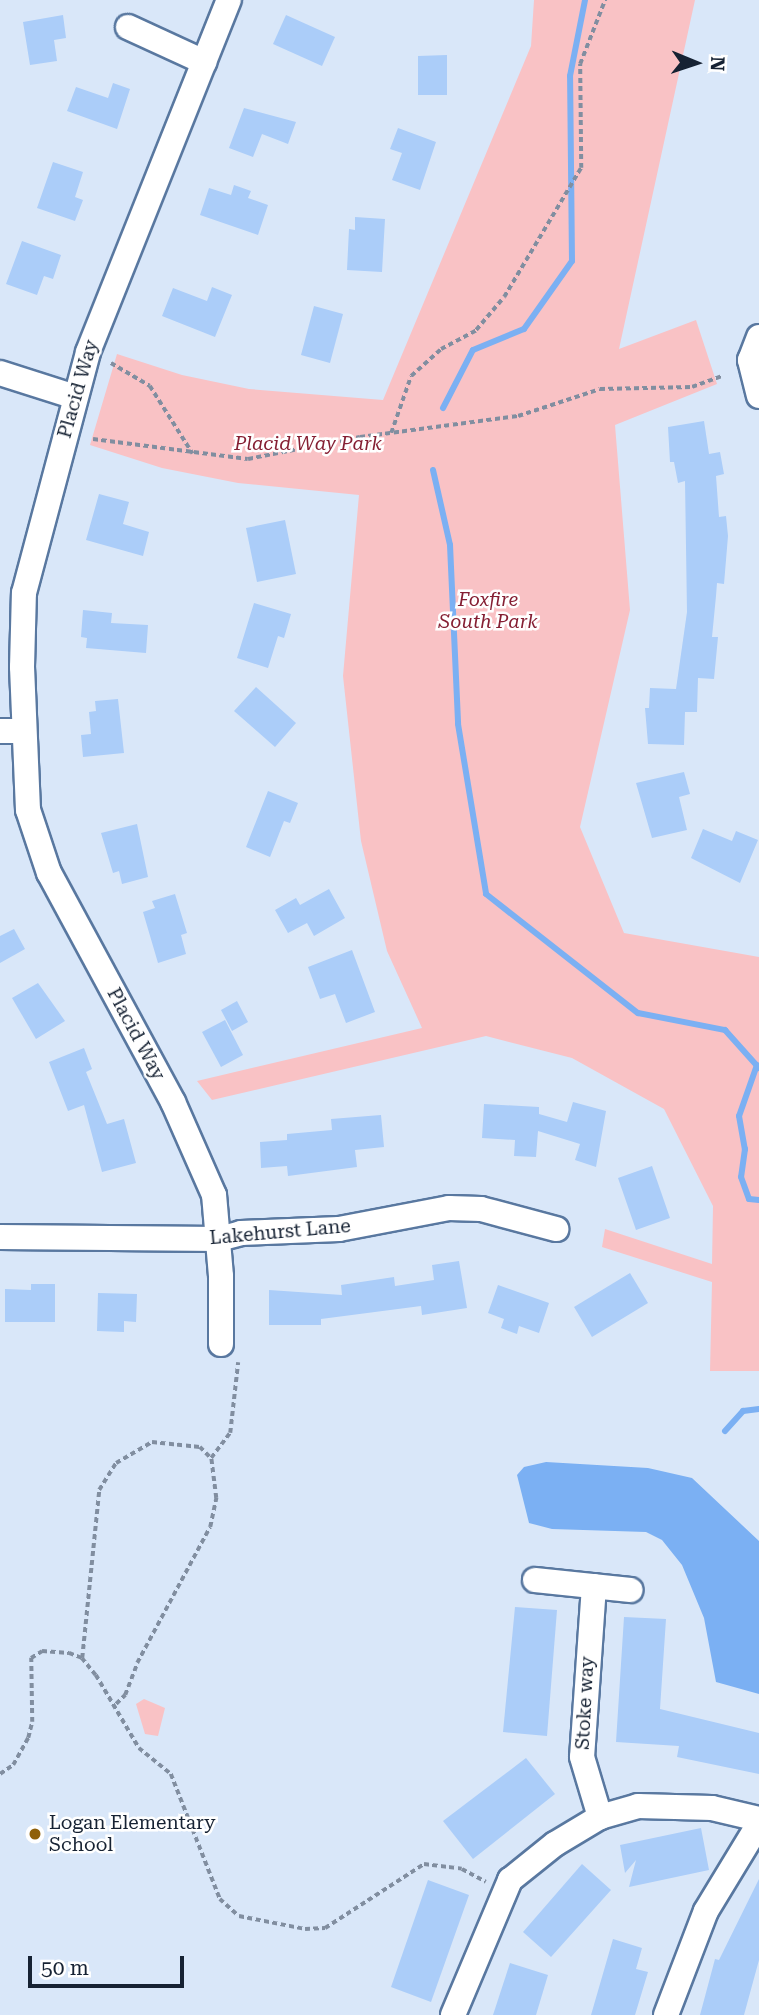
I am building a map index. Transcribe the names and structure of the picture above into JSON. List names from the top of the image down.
{
  "streets": {
    "street": ["Placid Way", "Lakehurst Lane", "Stoke way"]
  },
  "crossings": [
    ["Placid Way", "Lakehurst Lane"]
  ],
  "parks": ["Placid Way Park", "Foxfire South Park"],
  "places": ["Logan Elementary School"],
  "scale_bar": "50 m",
  "north": "right"
}
